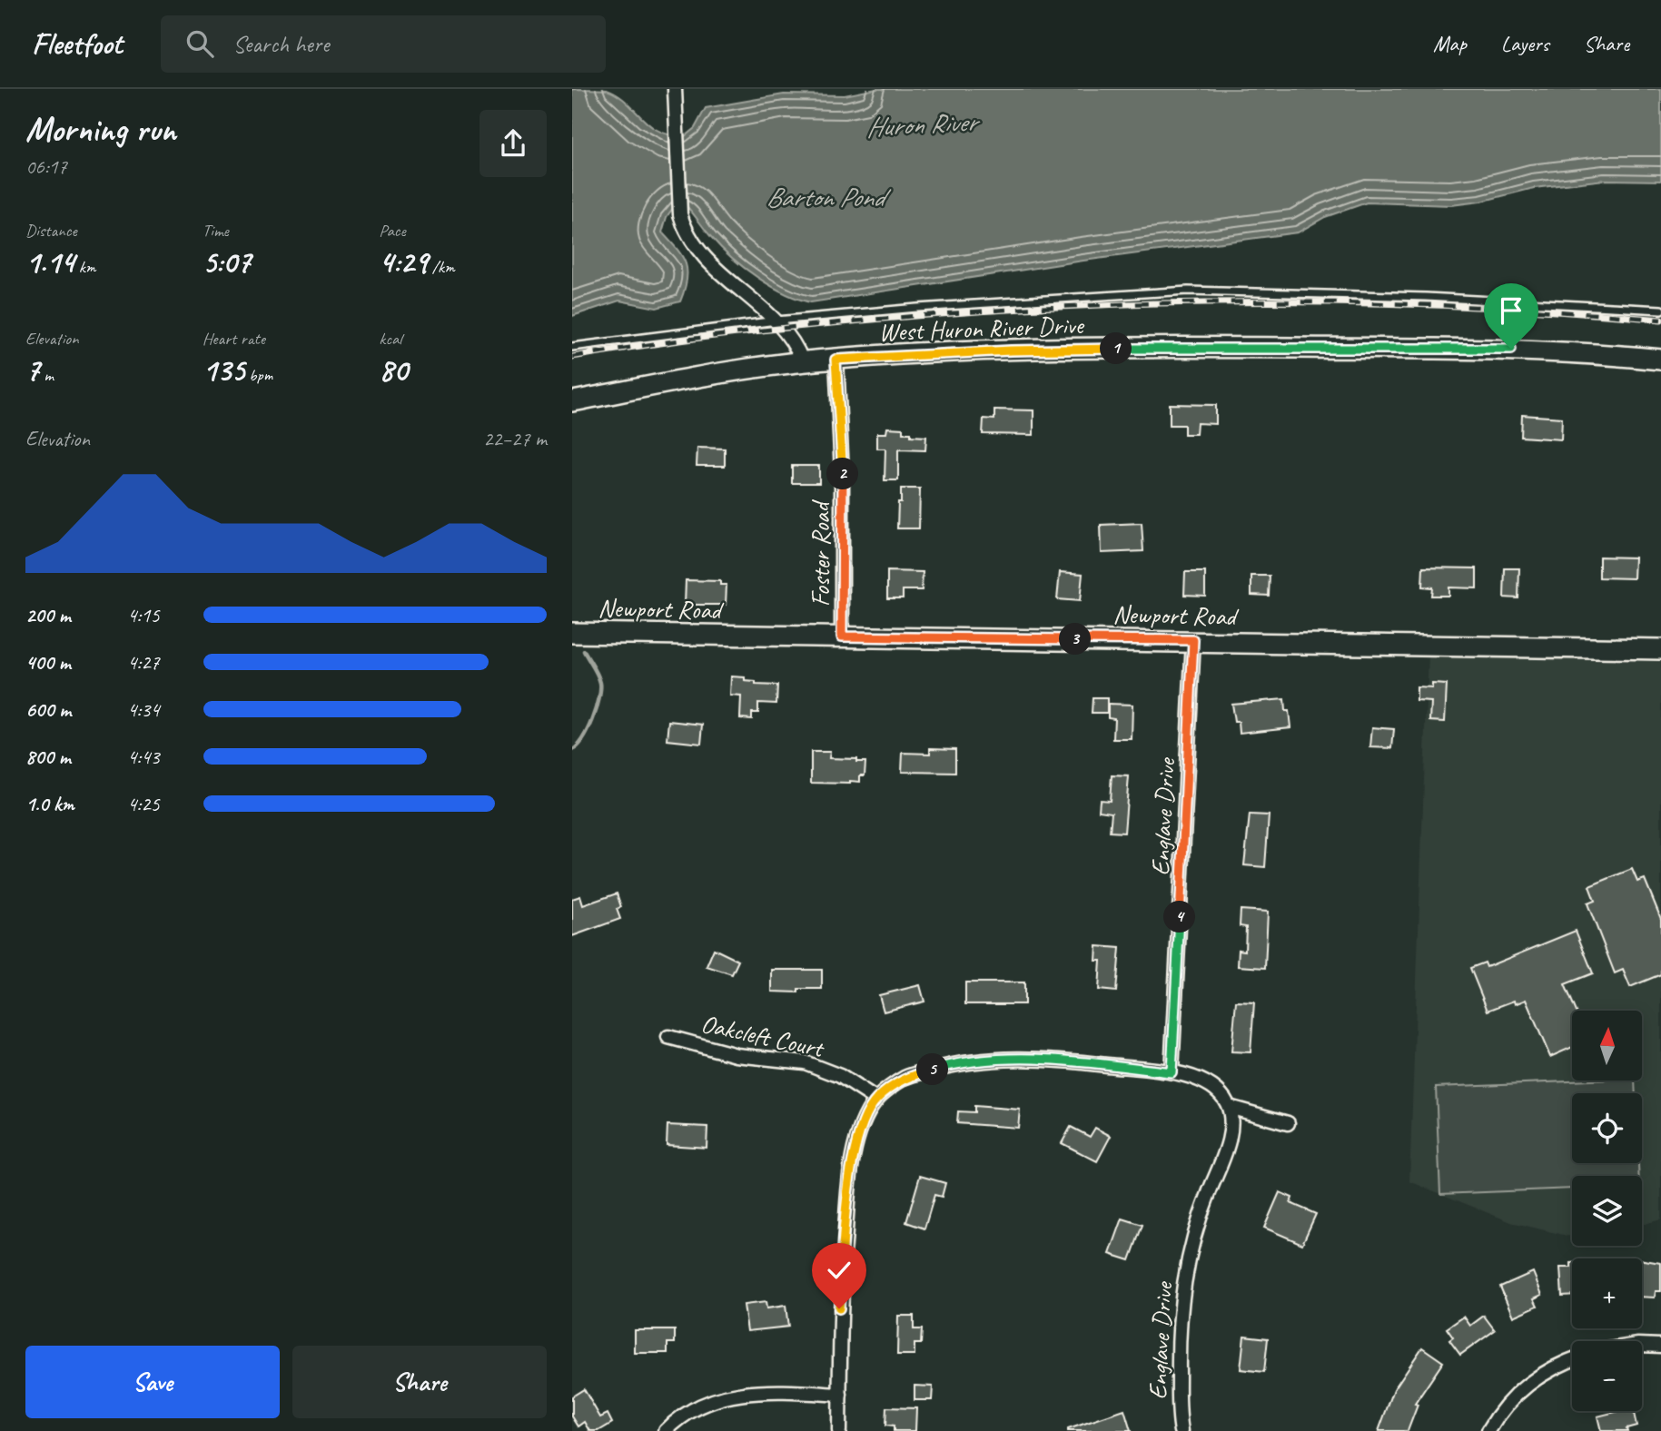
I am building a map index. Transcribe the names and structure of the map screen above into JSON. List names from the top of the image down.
{
  "streets": {
    "street": [
      "West Huron River Drive",
      "Foster Road",
      "Newport Road",
      "Englave Drive",
      "Oakcleft Court"
    ]
  },
  "crossings": [
    ["West Huron River Drive", "Foster Road"],
    ["Foster Road", "Newport Road"],
    ["Newport Road", "Englave Drive"]
  ],
  "water": ["Huron River", "Barton Pond"],
  "north": "top",
  "page": {
    "header": "Fleetfoot",
    "search": "Search here",
    "nav": ["Map", "Layers", "Share"],
    "heading": ["Morning run", "06:17"],
    "stats": [
      ["Distance", "1.14 km"],
      ["Time", "5:07"],
      ["Pace", "4:29 /km"],
      ["Elevation", "7 m"],
      ["Heart rate", "135 bpm"],
      ["kcal", "80"]
    ],
    "pins": [
      "1",
      "2",
      "3",
      "4",
      "5"
    ],
    "chart": ["Elevation", "22–27 m"],
    "list": [
      {
        "name": "200 m",
        "note": "4:15"
      },
      {
        "name": "400 m",
        "note": "4:27"
      },
      {
        "name": "600 m",
        "note": "4:34"
      },
      {
        "name": "800 m",
        "note": "4:43"
      },
      {
        "name": "1.0 km",
        "note": "4:25"
      }
    ],
    "map_buttons": ["+", "−"],
    "buttons": ["Save", "Share"]
  }
}
